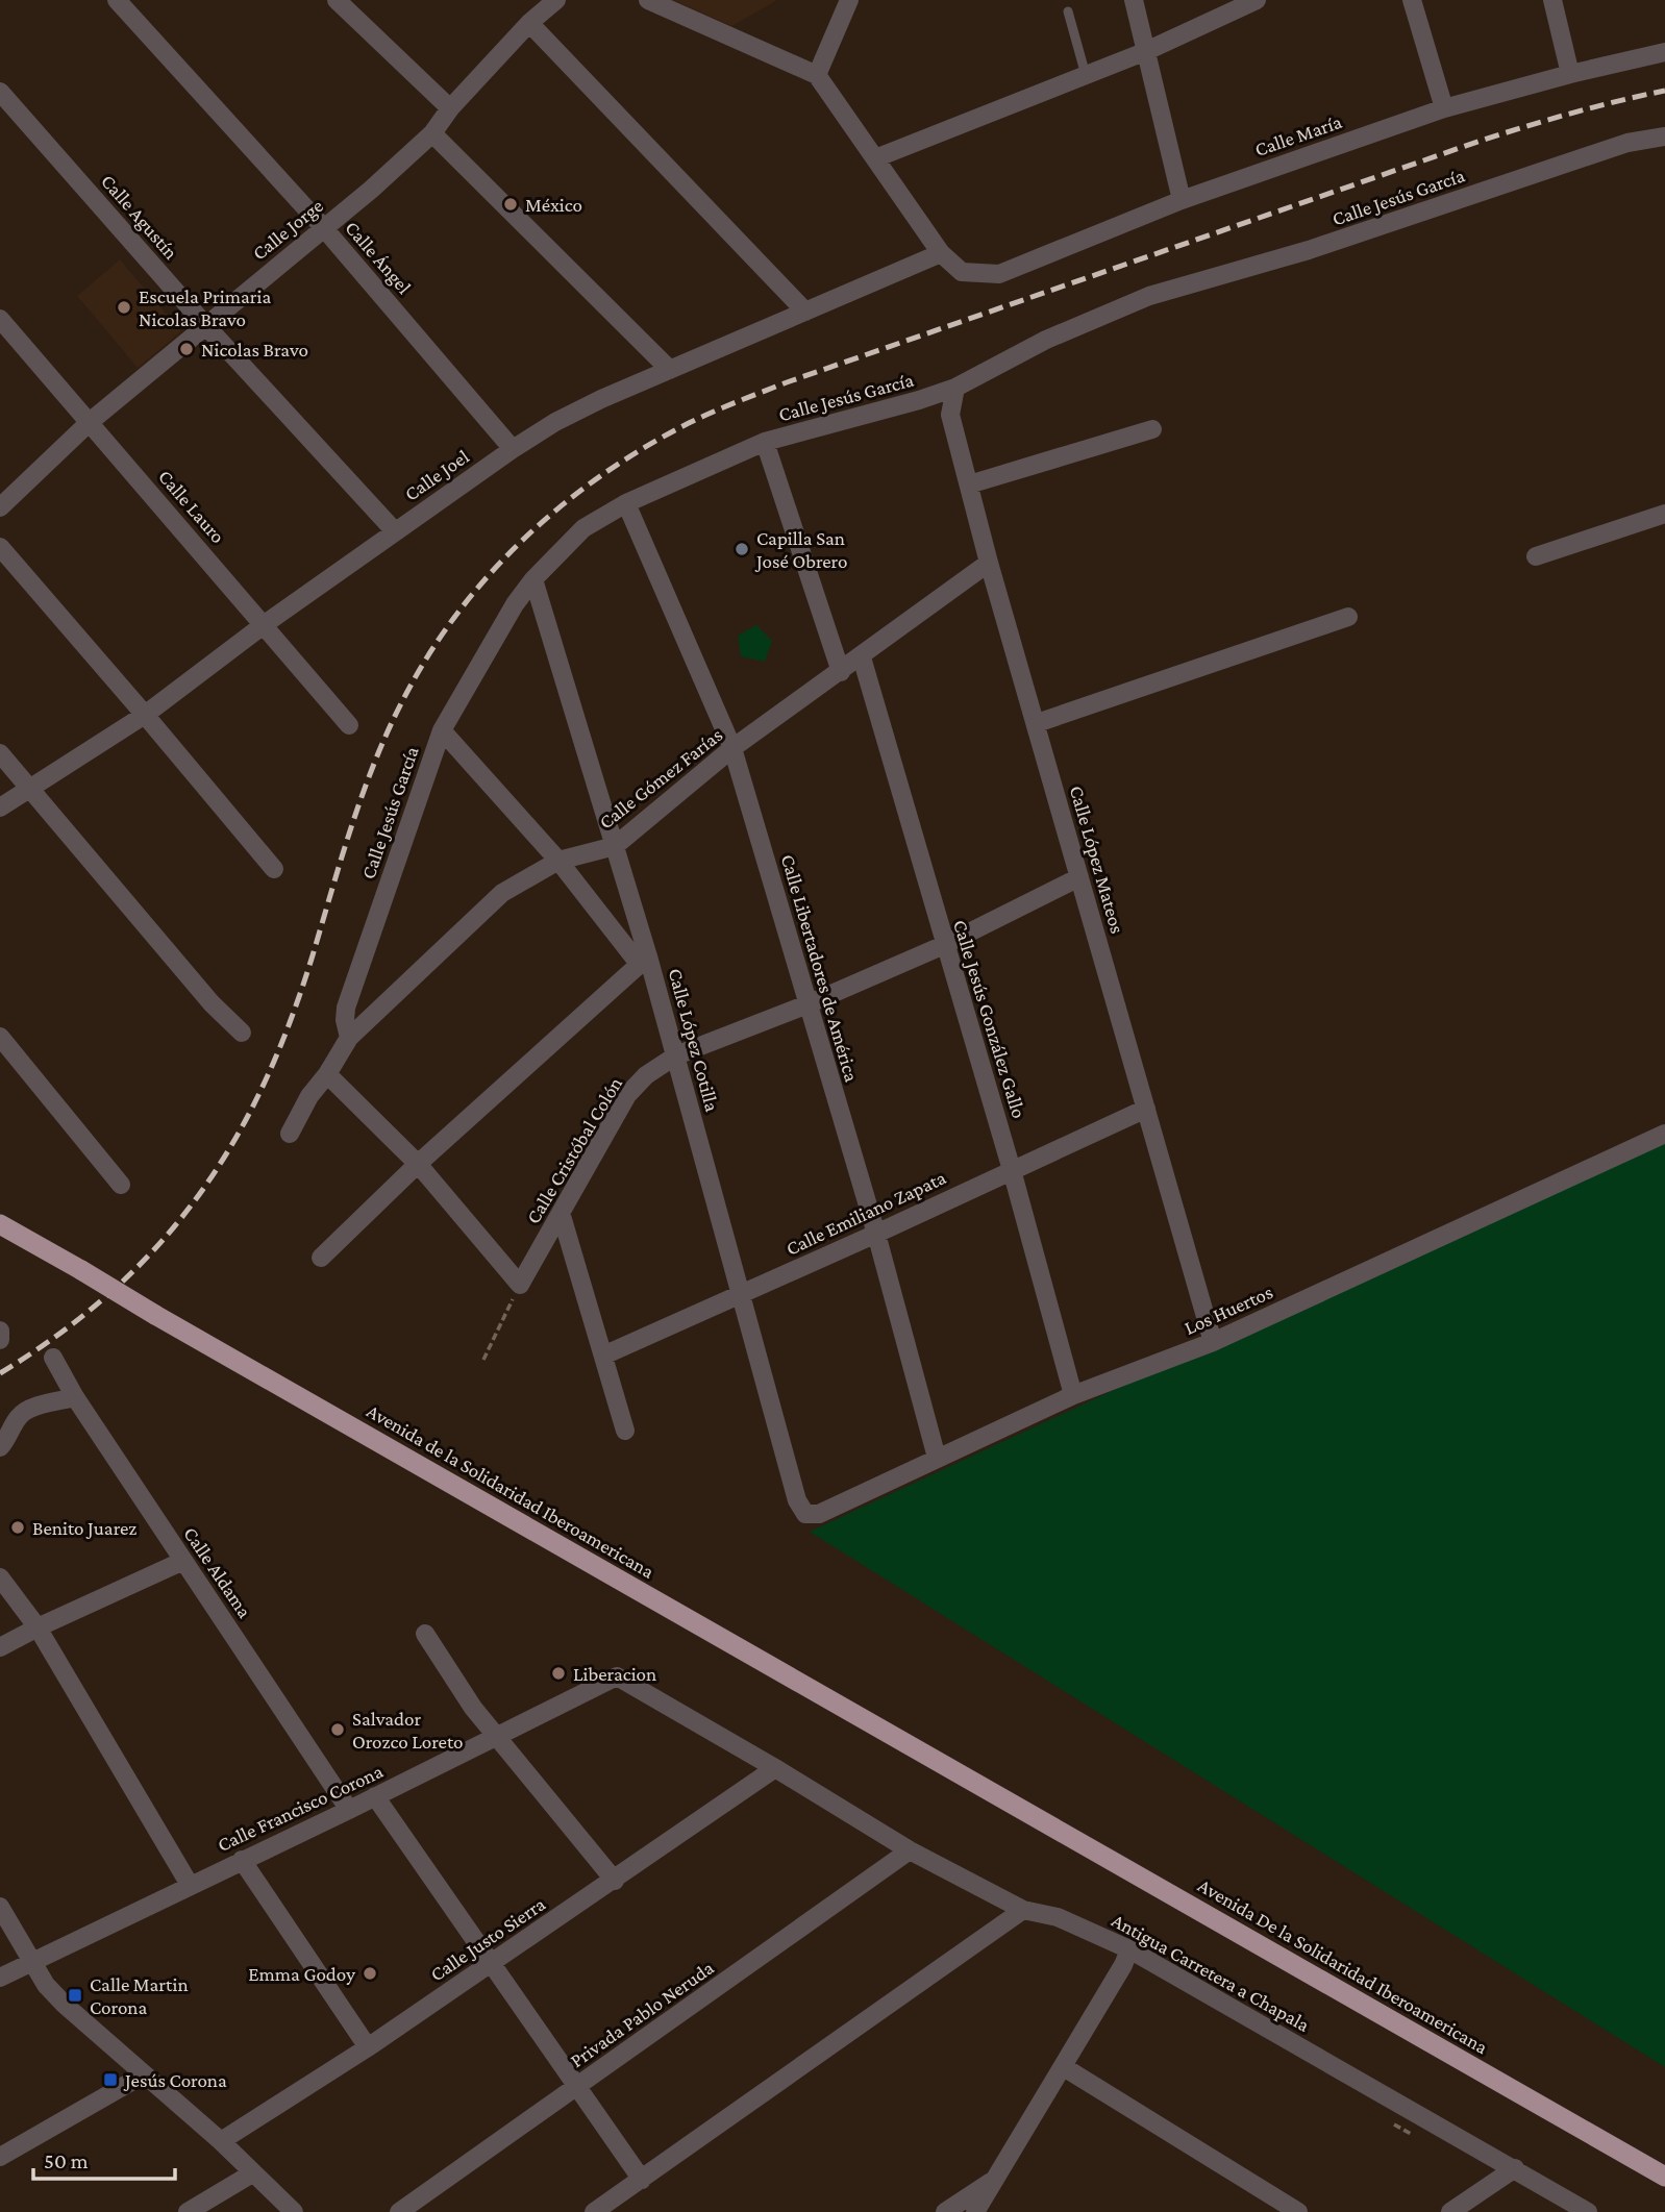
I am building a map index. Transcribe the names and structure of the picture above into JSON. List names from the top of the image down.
{
  "streets": {
    "highway": ["Avenida de la Solidaridad Iberoamericana", "Avenida De la Solidaridad Iberoamericana"],
    "street": [
      "Calle María",
      "Calle Jesús García",
      "Calle Agustín",
      "Calle Jorge",
      "Calle Ángel",
      "Calle Joel",
      "Calle Lauro",
      "Calle Gómez Farías",
      "Calle López Mateos",
      "Calle Libertadores de América",
      "Calle Jesús González Gallo",
      "Calle López Cotilla",
      "Calle Cristóbal Colón",
      "Calle Emiliano Zapata",
      "Los Huertos",
      "Calle Aldama",
      "Calle Francisco Corona",
      "Calle Justo Sierra",
      "Antigua Carretera a Chapala",
      "Privada Pablo Neruda"
    ]
  },
  "crossings": [
    ["Calle María", "Calle Joel"],
    ["Calle Jesús García", "Calle Gómez Farías"],
    ["Calle Jesús García", "Calle López Mateos"],
    ["Calle Jesús García", "Calle Libertadores de América"],
    ["Calle Jesús García", "Calle López Cotilla"],
    ["Calle Agustín", "Calle Jorge"],
    ["Calle Agustín", "Calle Joel"],
    ["Calle Jorge", "Calle Ángel"],
    ["Calle Jorge", "Calle Lauro"],
    ["Calle Ángel", "Calle Joel"],
    ["Calle Joel", "Calle Lauro"],
    ["Calle Gómez Farías", "Calle López Mateos"],
    ["Calle Gómez Farías", "Calle Libertadores de América"],
    ["Calle Gómez Farías", "Calle Jesús González Gallo"],
    ["Calle Gómez Farías", "Calle López Cotilla"],
    ["Calle López Mateos", "Calle Cristóbal Colón"],
    ["Calle López Mateos", "Calle Emiliano Zapata"],
    ["Calle López Mateos", "Los Huertos"],
    ["Calle Libertadores de América", "Calle Cristóbal Colón"],
    ["Calle Libertadores de América", "Calle Emiliano Zapata"],
    ["Calle Libertadores de América", "Los Huertos"],
    ["Calle Jesús González Gallo", "Calle Cristóbal Colón"],
    ["Calle Jesús González Gallo", "Calle Emiliano Zapata"],
    ["Calle Jesús González Gallo", "Los Huertos"],
    ["Calle López Cotilla", "Calle Cristóbal Colón"],
    ["Calle López Cotilla", "Calle Emiliano Zapata"],
    ["Calle López Cotilla", "Los Huertos"],
    ["Avenida de la Solidaridad Iberoamericana", "Avenida De la Solidaridad Iberoamericana"],
    ["Calle Aldama", "Calle Francisco Corona"],
    ["Calle Francisco Corona", "Antigua Carretera a Chapala"],
    ["Calle Justo Sierra", "Antigua Carretera a Chapala"],
    ["Antigua Carretera a Chapala", "Privada Pablo Neruda"]
  ],
  "places": {
    "other": [
      "México",
      "Escuela Primaria Nicolas Bravo",
      "Nicolas Bravo",
      "Capilla San José Obrero",
      "Benito Juarez",
      "Liberacion",
      "Salvador Orozco Loreto",
      "Emma Godoy"
    ],
    "transit": ["Calle Martin Corona", "Jesús Corona"]
  },
  "scale_bar": "50 m"
}
